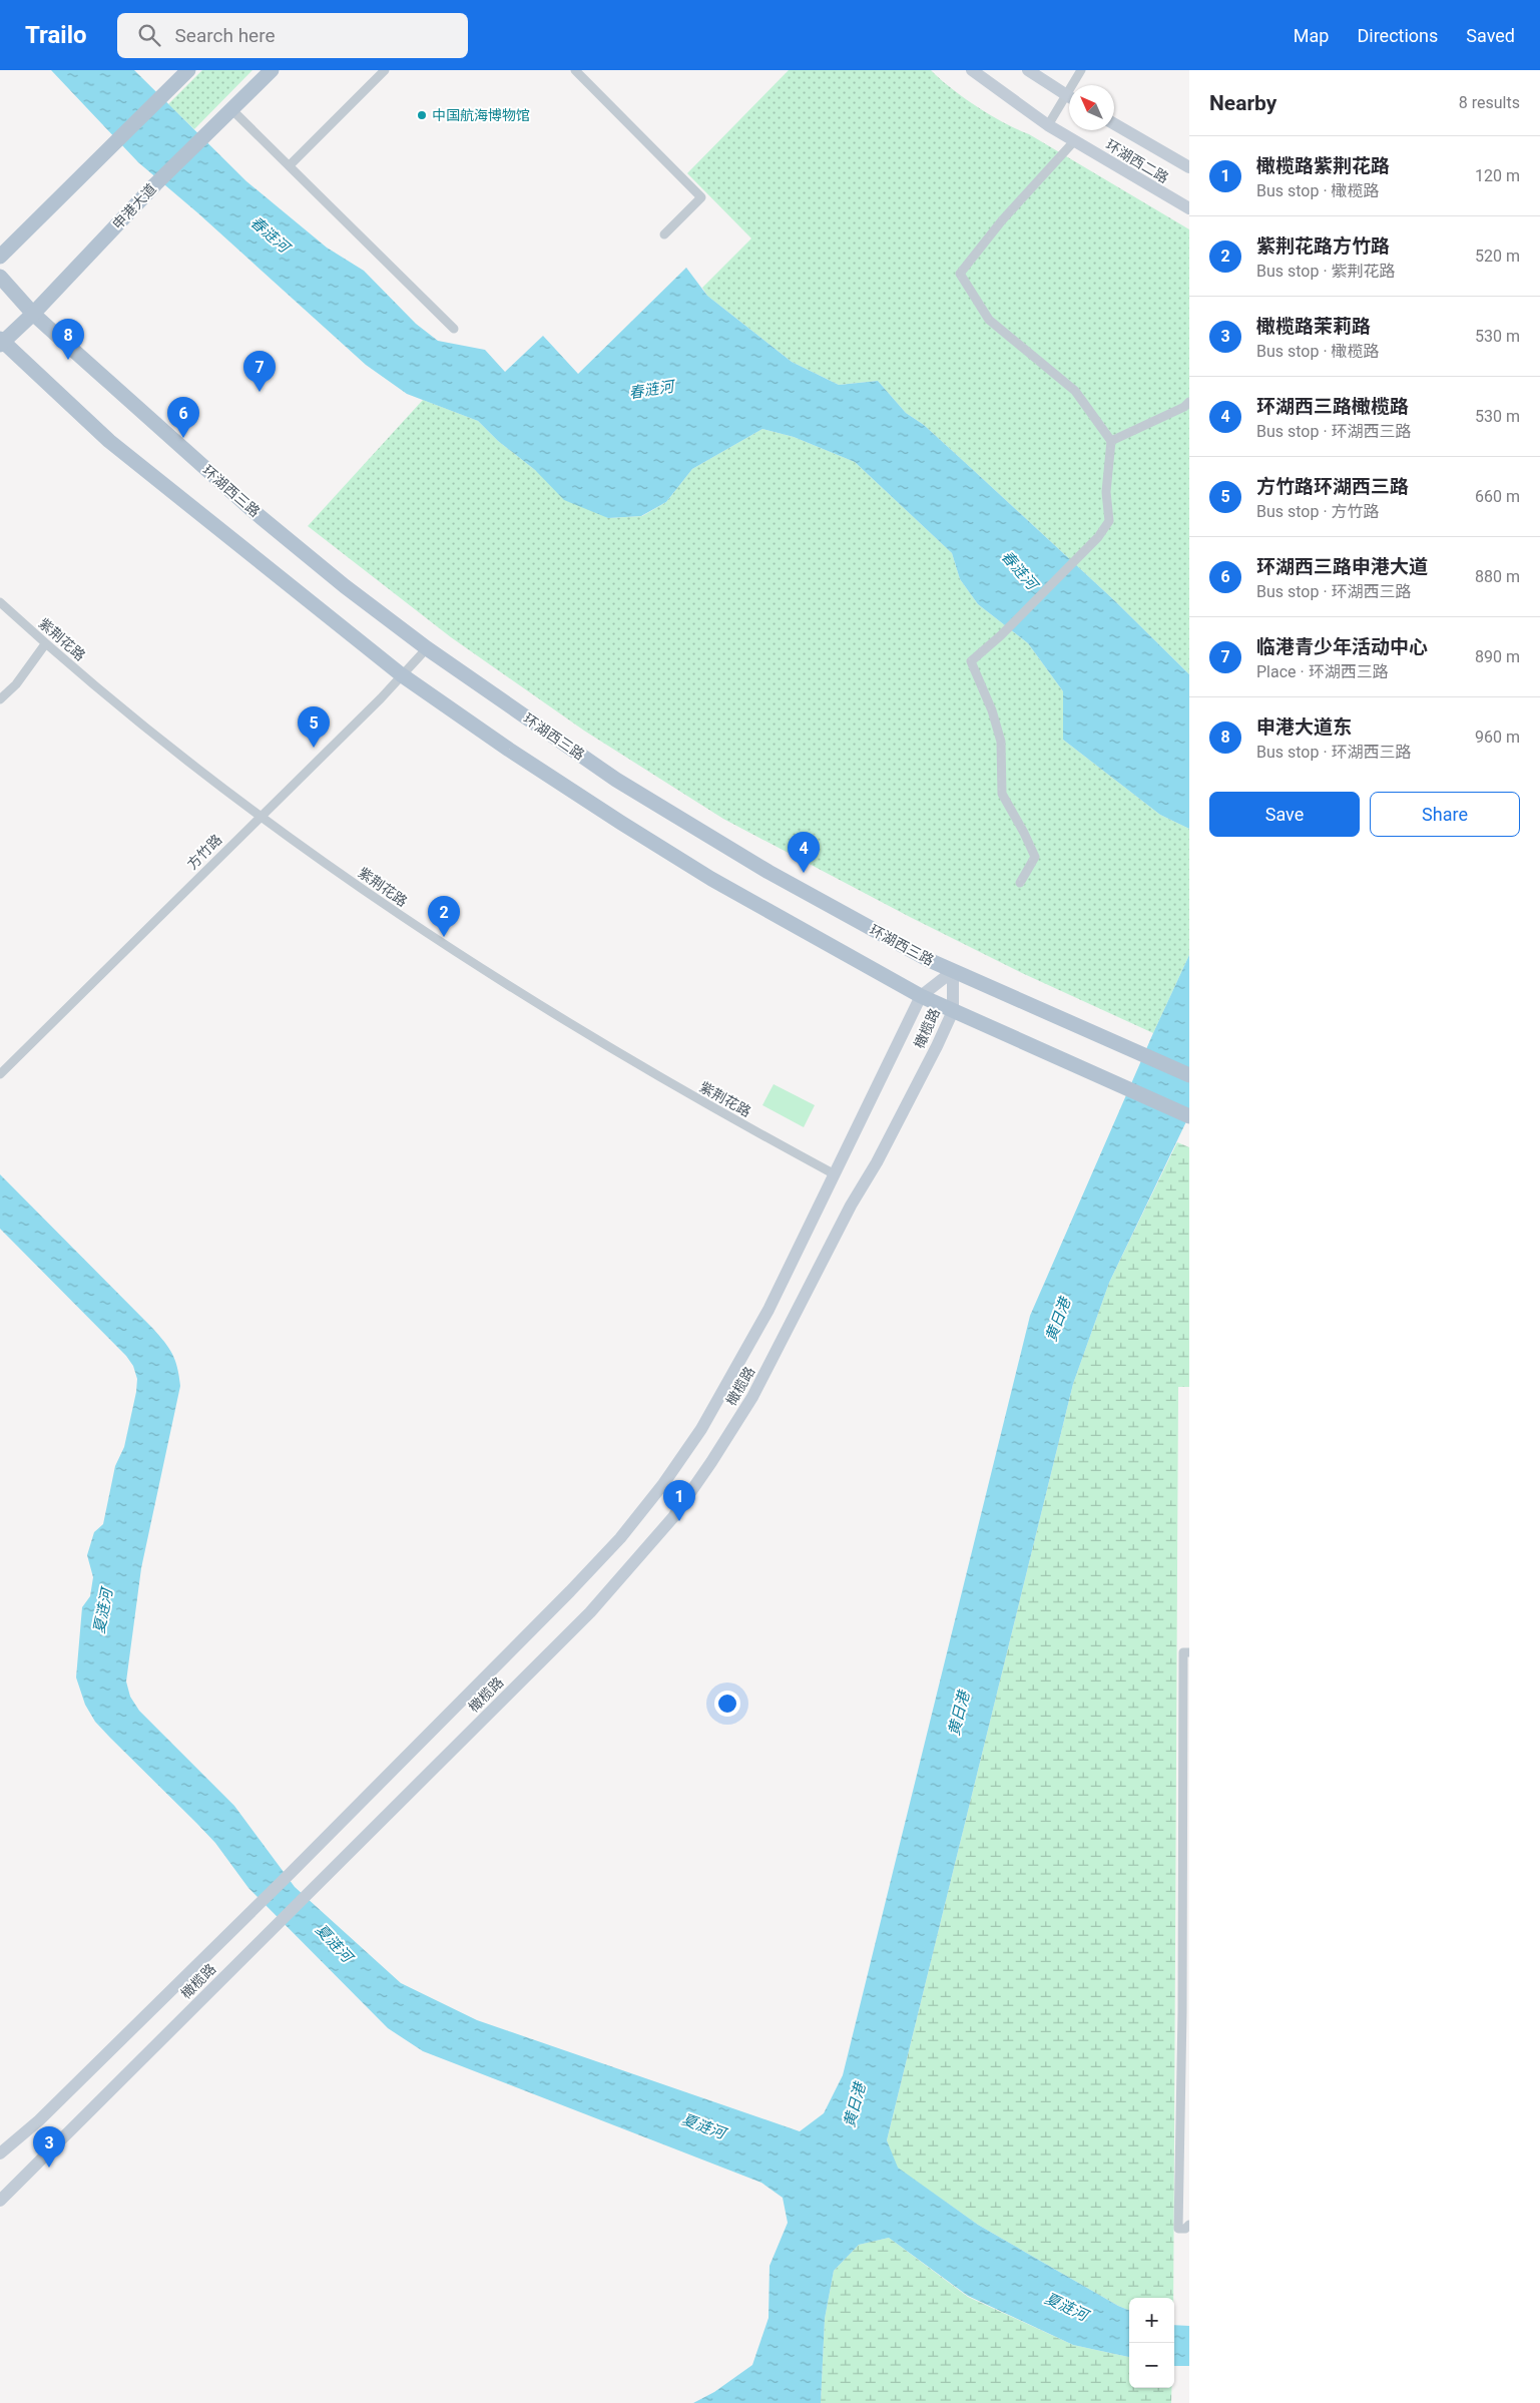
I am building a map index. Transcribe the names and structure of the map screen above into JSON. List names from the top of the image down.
{
  "streets": {
    "main road": [
      "环湖西二路",
      "申港大道",
      "环湖西三路",
      "橄榄路"
    ],
    "street": ["紫荆花路", "方竹路"]
  },
  "crossings": [
    ["申港大道", "环湖西三路"],
    ["环湖西三路", "方竹路"],
    ["环湖西三路", "橄榄路"],
    ["紫荆花路", "方竹路"],
    ["紫荆花路", "橄榄路"]
  ],
  "water": ["春涟河", "黄日港", "夏涟河"],
  "places": ["中国航海博物馆"],
  "north": "top left",
  "page": {
    "header": "Trailo",
    "search": "Search here",
    "nav": ["Map", "Directions", "Saved"],
    "heading": ["Nearby", "8 results"],
    "list": [
      {
        "mark": "1",
        "name": "橄榄路紫荆花路",
        "note": "Bus stop · 橄榄路",
        "value": "120 m"
      },
      {
        "mark": "2",
        "name": "紫荆花路方竹路",
        "note": "Bus stop · 紫荆花路",
        "value": "520 m"
      },
      {
        "mark": "3",
        "name": "橄榄路茉莉路",
        "note": "Bus stop · 橄榄路",
        "value": "530 m"
      },
      {
        "mark": "4",
        "name": "环湖西三路橄榄路",
        "note": "Bus stop · 环湖西三路",
        "value": "530 m"
      },
      {
        "mark": "5",
        "name": "方竹路环湖西三路",
        "note": "Bus stop · 方竹路",
        "value": "660 m"
      },
      {
        "mark": "6",
        "name": "环湖西三路申港大道",
        "note": "Bus stop · 环湖西三路",
        "value": "880 m"
      },
      {
        "mark": "7",
        "name": "临港青少年活动中心",
        "note": "Place · 环湖西三路",
        "value": "890 m"
      },
      {
        "mark": "8",
        "name": "申港大道东",
        "note": "Bus stop · 环湖西三路",
        "value": "960 m"
      }
    ],
    "pins": [
      "8",
      "7",
      "6",
      "5",
      "4",
      "2",
      "1",
      "3"
    ],
    "buttons": ["Save", "Share"],
    "map_buttons": ["+", "−"]
  }
}
